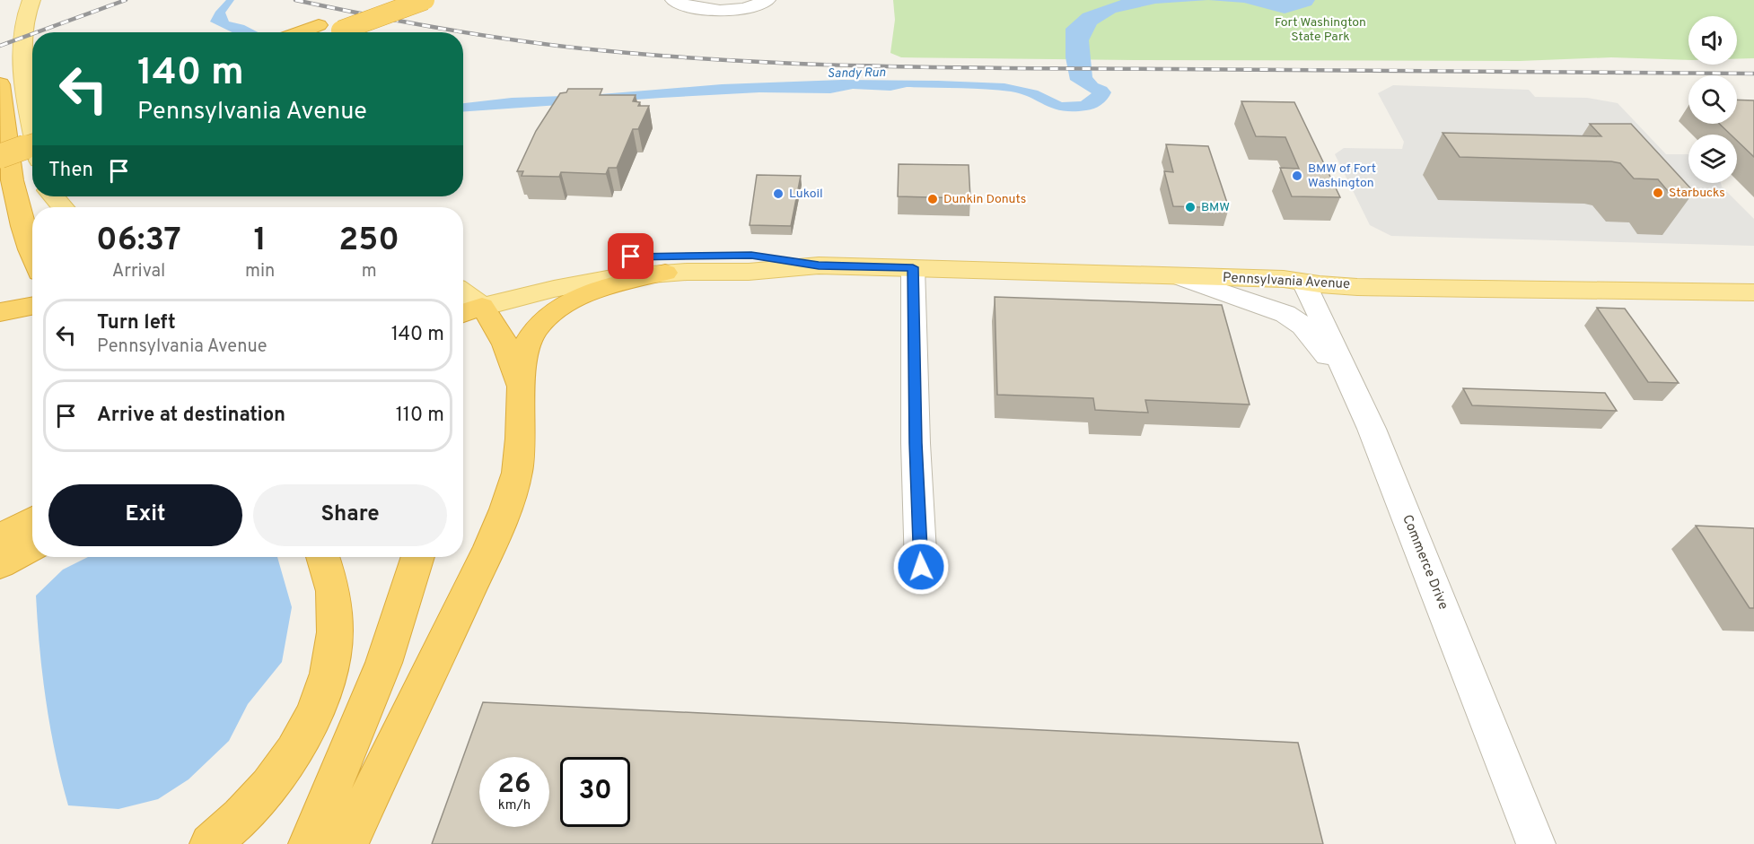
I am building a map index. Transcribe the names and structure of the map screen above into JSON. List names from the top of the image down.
{
  "streets": {
    "main road": ["Pennsylvania Avenue"],
    "street": ["Commerce Drive"]
  },
  "crossings": [
    ["Pennsylvania Avenue", "Commerce Drive"]
  ],
  "water": ["Sandy Run"],
  "parks": ["Fort Washington State Park"],
  "places": [
    "BMW of Fort Washington",
    "Starbucks",
    "Lukoil",
    "Dunkin Donuts",
    "BMW"
  ],
  "page": {
    "turn": ["140 m", "Pennsylvania Avenue"],
    "then": "Then",
    "eta": [
      "06:37",
      "Arrival",
      "1",
      "min",
      "250",
      "m"
    ],
    "list": [
      {
        "name": "Turn left",
        "note": "Pennsylvania Avenue",
        "value": "140 m"
      },
      {
        "name": "Arrive at destination",
        "value": "110 m"
      }
    ],
    "buttons": ["Exit", "Share"],
    "speed": "26 km/h",
    "limit": "30"
  }
}
